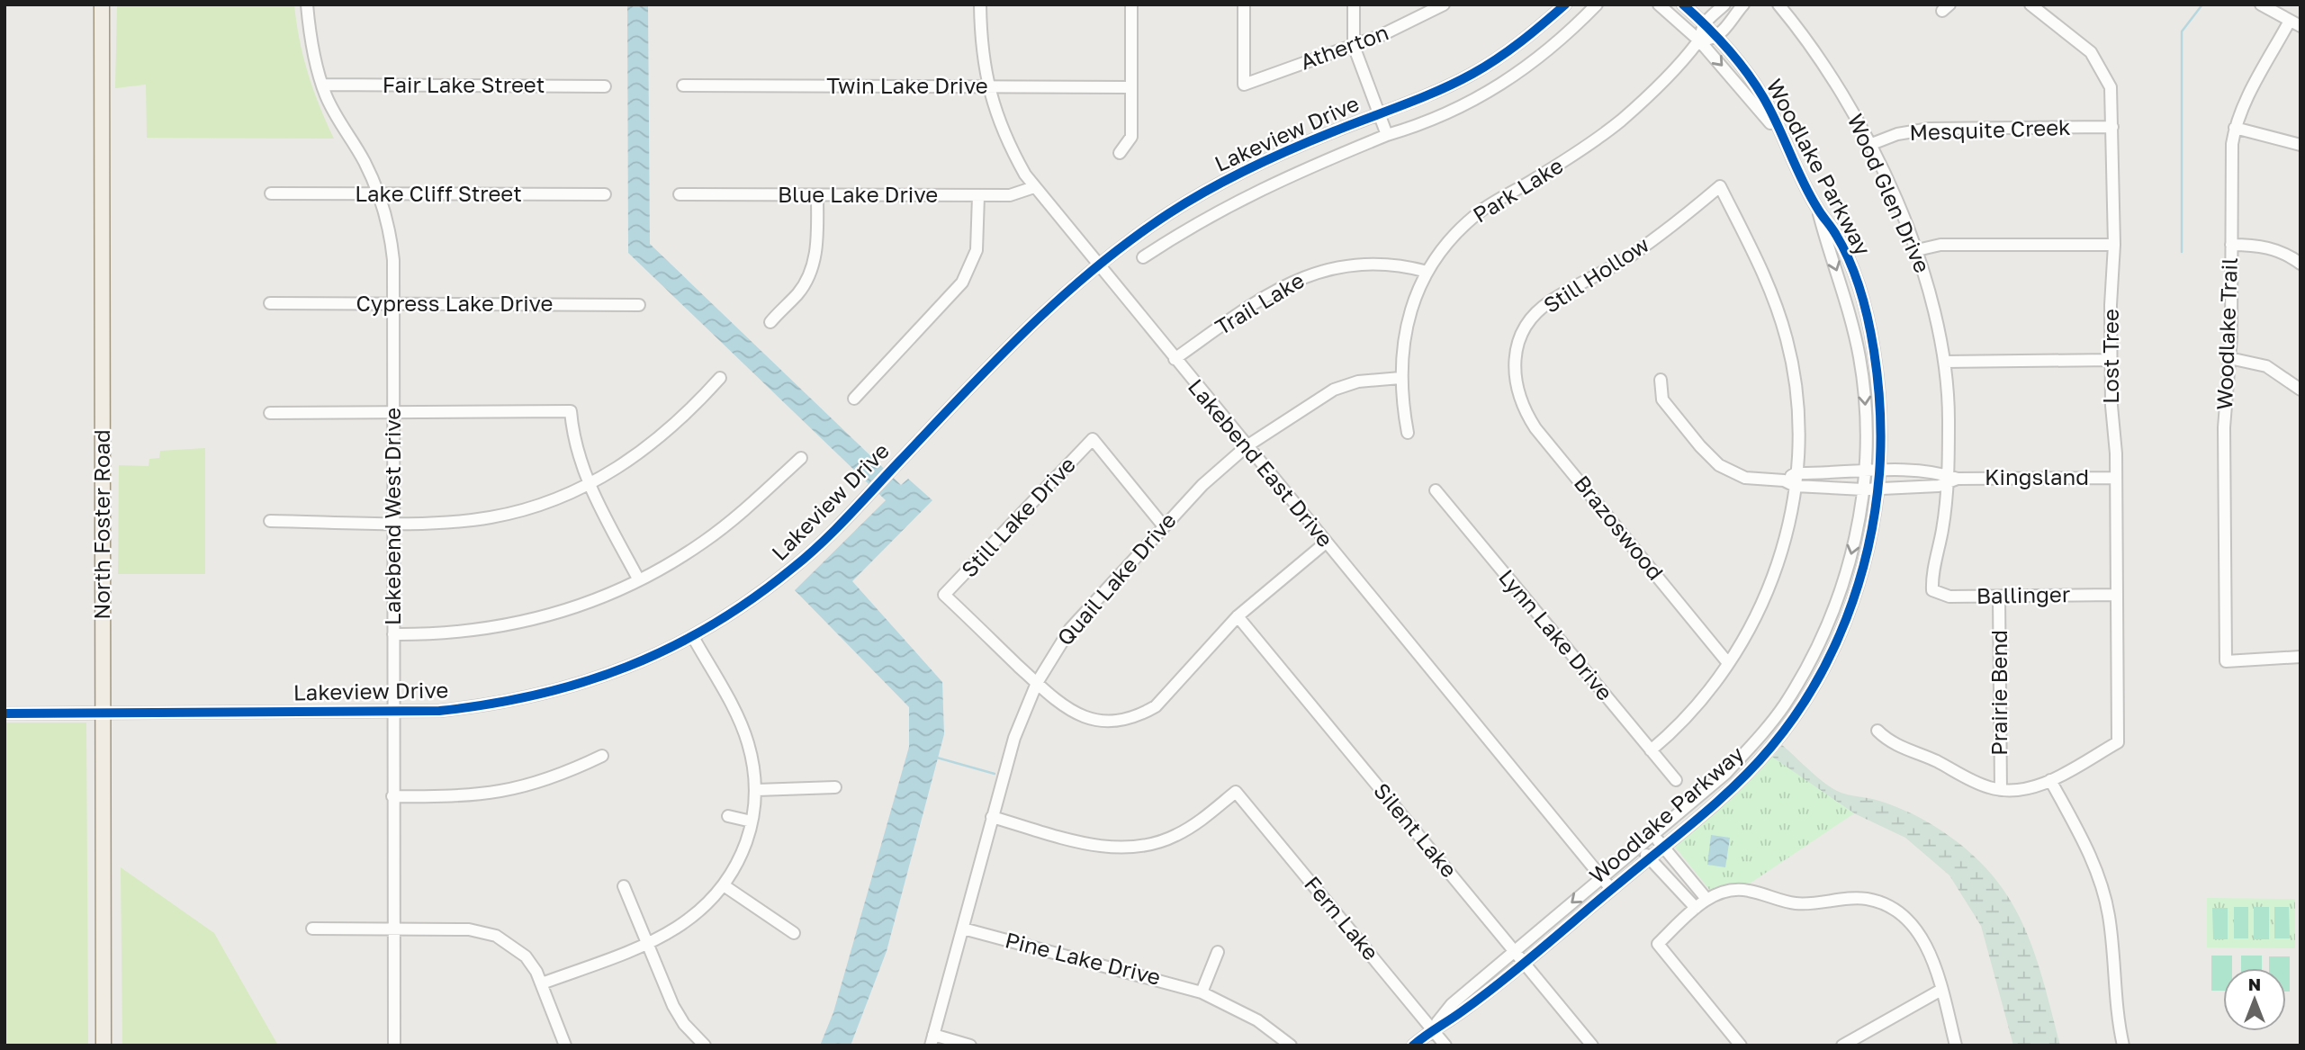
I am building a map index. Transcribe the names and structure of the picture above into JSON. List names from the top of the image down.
{
  "streets": {
    "main road": ["North Foster Road"],
    "street": [
      "Atherton",
      "Fair Lake Street",
      "Twin Lake Drive",
      "Mesquite Creek",
      "Lakeview Drive",
      "Woodlake Parkway",
      "Park Lake",
      "Wood Glen Drive",
      "Lake Cliff Street",
      "Blue Lake Drive",
      "Still Hollow",
      "Cypress Lake Drive",
      "Trail Lake",
      "Woodlake Trail",
      "Lost Tree",
      "Lakebend East Drive",
      "Kingsland",
      "Lakebend West Drive",
      "Still Lake Drive",
      "Brazoswood",
      "Quail Lake Drive",
      "Ballinger",
      "Lynn Lake Drive",
      "Prairie Bend",
      "Silent Lake",
      "Fern Lake",
      "Pine Lake Drive"
    ]
  },
  "crossings": [
    ["Fair Lake Street", "Lakebend West Drive"],
    ["Twin Lake Drive", "Lakebend East Drive"],
    ["Mesquite Creek", "Wood Glen Drive"],
    ["Mesquite Creek", "Lost Tree"],
    ["Lakeview Drive", "Lakebend East Drive"],
    ["Lakeview Drive", "Lakebend West Drive"],
    ["Lakeview Drive", "North Foster Road"],
    ["Woodlake Parkway", "Park Lake"],
    ["Woodlake Parkway", "Lakebend East Drive"],
    ["Woodlake Parkway", "Kingsland"],
    ["Woodlake Parkway", "Silent Lake"],
    ["Woodlake Parkway", "Fern Lake"],
    ["Park Lake", "Trail Lake"],
    ["Park Lake", "Quail Lake Drive"],
    ["Wood Glen Drive", "Kingsland"],
    ["Wood Glen Drive", "Ballinger"],
    ["Lake Cliff Street", "Lakebend West Drive"],
    ["Blue Lake Drive", "Lakebend East Drive"],
    ["Still Hollow", "Kingsland"],
    ["Still Hollow", "Brazoswood"],
    ["Cypress Lake Drive", "Lakebend West Drive"],
    ["Trail Lake", "Lakebend East Drive"],
    ["Lost Tree", "Kingsland"],
    ["Lost Tree", "Ballinger"],
    ["Lakebend East Drive", "Quail Lake Drive"],
    ["Still Lake Drive", "Quail Lake Drive"],
    ["Quail Lake Drive", "Fern Lake"],
    ["Quail Lake Drive", "Pine Lake Drive"],
    ["Ballinger", "Prairie Bend"]
  ],
  "north": "top"
}
